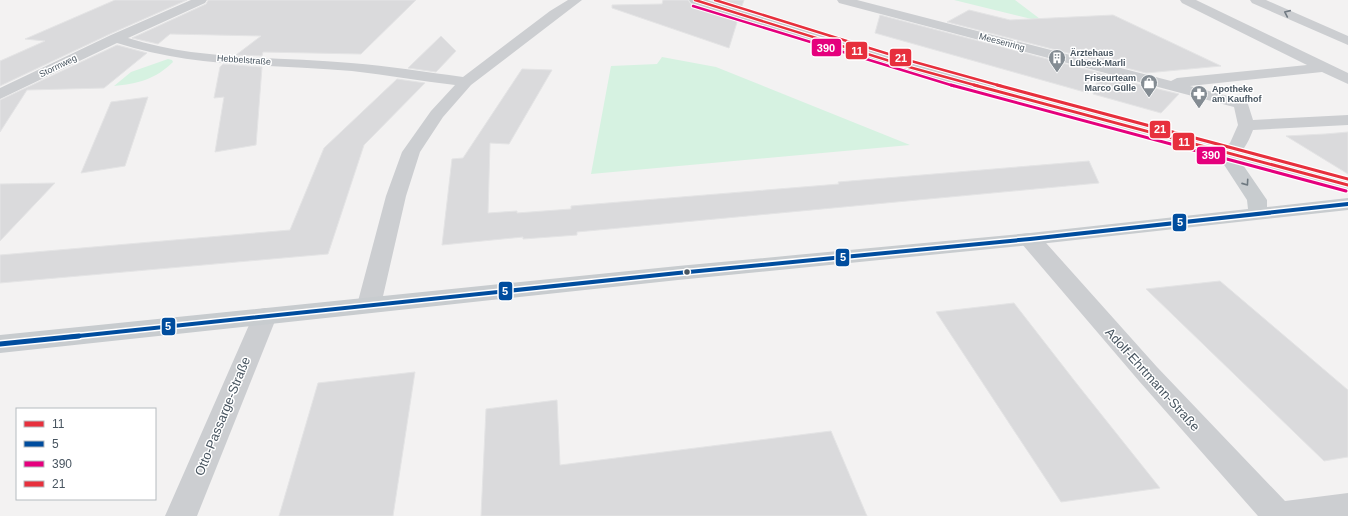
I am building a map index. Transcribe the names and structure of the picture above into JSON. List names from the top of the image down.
{
  "streets": {
    "street": [
      "Meesenring",
      "Hebbelstraße",
      "Stormweg",
      "Adolf-Ehrtmann-Straße",
      "Otto-Passarge-Straße"
    ]
  },
  "crossings": [
    ["Hebbelstraße", "Stormweg"]
  ],
  "places": {
    "building": ["Ärztehaus Lübeck-Marli"],
    "shop": ["Friseurteam Marco Gülle"],
    "pharmacy": ["Apotheke am Kaufhof"]
  },
  "lines": [
    "transit line 11",
    "transit line 21",
    "transit line 390",
    "transit line 5"
  ],
  "legend": [
    "11",
    "5",
    "390",
    "21"
  ]
}
